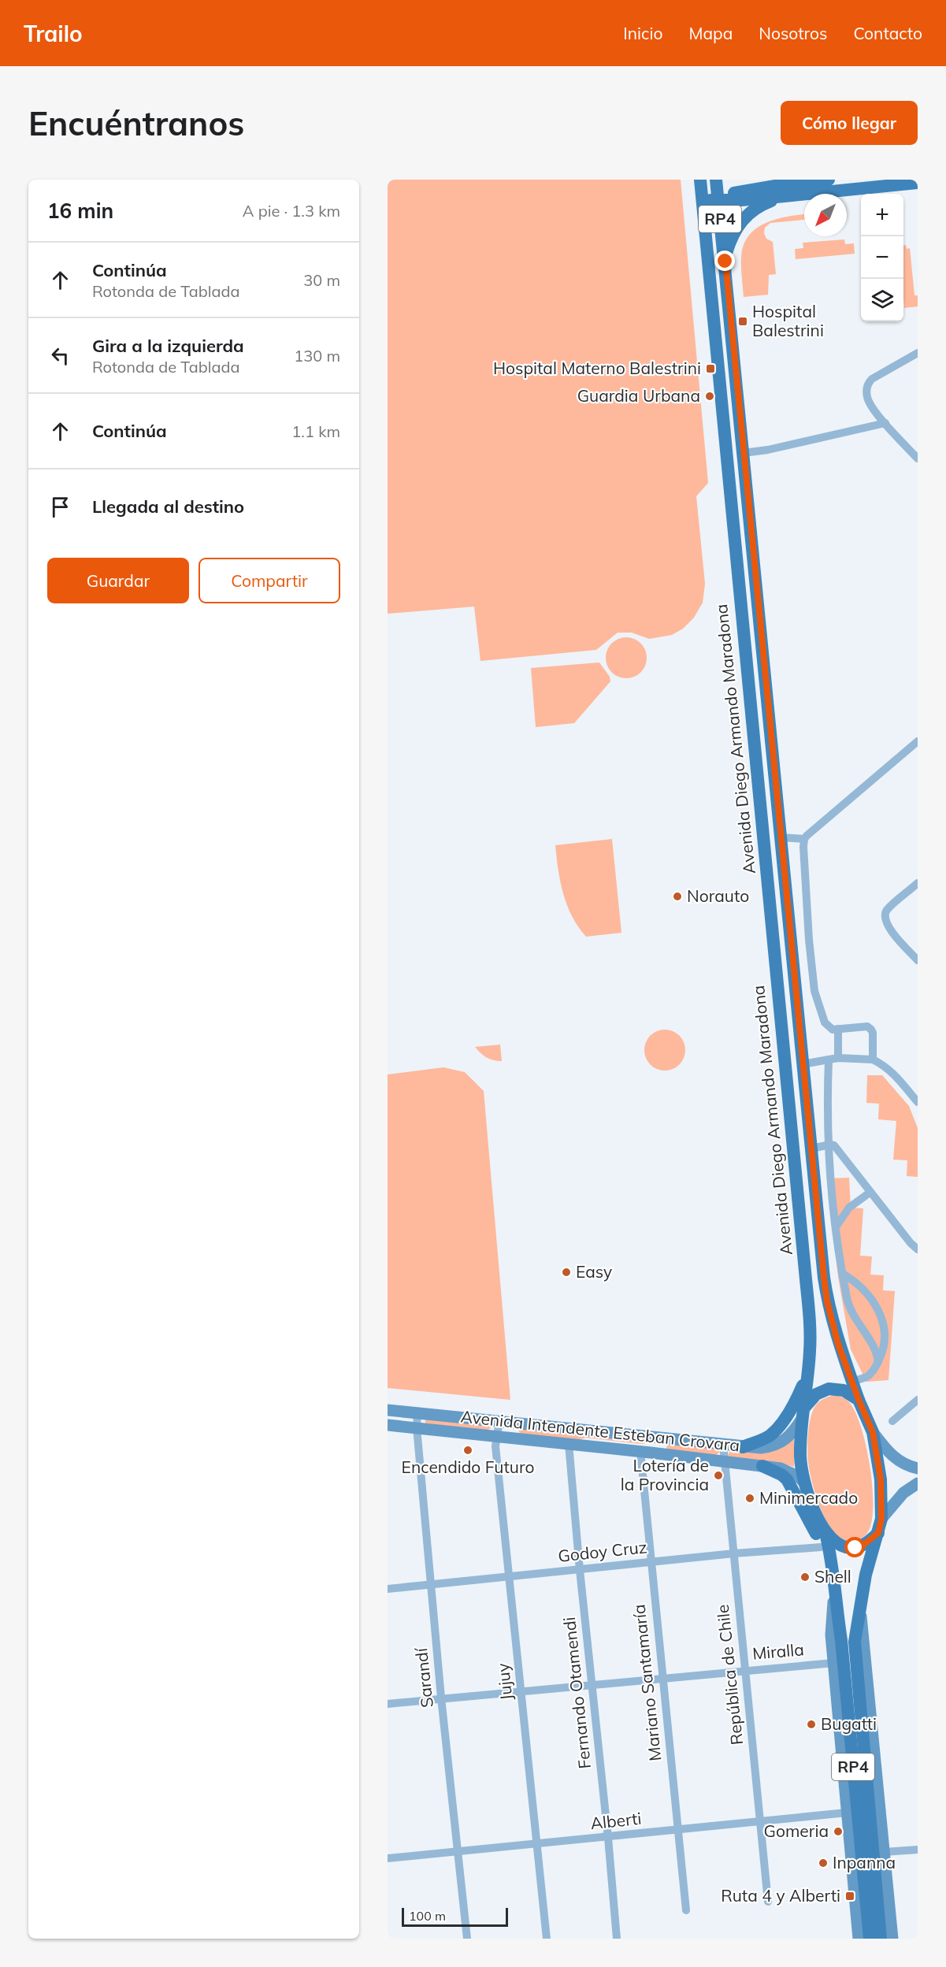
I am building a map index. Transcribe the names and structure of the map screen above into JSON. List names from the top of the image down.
{
  "streets": {
    "main road": ["RP4", "Avenida Diego Armando Maradona", "Avenida Intendente Esteban Crovara"],
    "street": [
      "Godoy Cruz",
      "Miralla",
      "República de Chile",
      "Sarandí",
      "Jujuy",
      "Mariano Santamaría",
      "Fernando Otamendi",
      "Alberti"
    ]
  },
  "crossings": [
    ["RP4", "Avenida Diego Armando Maradona"],
    ["RP4", "Avenida Intendente Esteban Crovara"],
    ["Avenida Diego Armando Maradona", "Avenida Intendente Esteban Crovara"],
    ["Avenida Intendente Esteban Crovara", "República de Chile"],
    ["Avenida Intendente Esteban Crovara", "Sarandí"],
    ["Avenida Intendente Esteban Crovara", "Jujuy"],
    ["Avenida Intendente Esteban Crovara", "Mariano Santamaría"],
    ["Avenida Intendente Esteban Crovara", "Fernando Otamendi"],
    ["Godoy Cruz", "República de Chile"],
    ["Godoy Cruz", "Sarandí"],
    ["Godoy Cruz", "Jujuy"],
    ["Godoy Cruz", "Mariano Santamaría"],
    ["Godoy Cruz", "Fernando Otamendi"],
    ["Miralla", "República de Chile"],
    ["Miralla", "Sarandí"],
    ["Miralla", "Jujuy"],
    ["Miralla", "Mariano Santamaría"],
    ["Miralla", "Fernando Otamendi"],
    ["República de Chile", "Alberti"],
    ["Sarandí", "Alberti"],
    ["Jujuy", "Alberti"],
    ["Mariano Santamaría", "Alberti"],
    ["Fernando Otamendi", "Alberti"]
  ],
  "places": {
    "transit": ["Hospital Balestrini", "Hospital Materno Balestrini", "Ruta 4 y Alberti"],
    "other": [
      "Guardia Urbana",
      "Norauto",
      "Easy",
      "Encendido Futuro",
      "Lotería de la Provincia",
      "Minimercado",
      "Shell",
      "Bugatti",
      "Gomeria",
      "Inpanna"
    ]
  },
  "scale_bar": "100 m",
  "north": "bottom left",
  "page": {
    "header": "Trailo",
    "nav": [
      "Inicio",
      "Mapa",
      "Nosotros",
      "Contacto"
    ],
    "buttons": [
      "Cómo llegar",
      ["Guardar", "Compartir"]
    ],
    "title": "Encuéntranos",
    "heading": ["16 min", "A pie · 1.3 km"],
    "map_buttons": ["+", "−"],
    "list": [
      ["Continúa", "Rotonda de Tablada", "30 m"],
      ["Gira a la izquierda", "Rotonda de Tablada", "130 m"],
      ["Continúa", "1.1 km"],
      "Llegada al destino"
    ],
    "scale": "100 m"
  }
}
